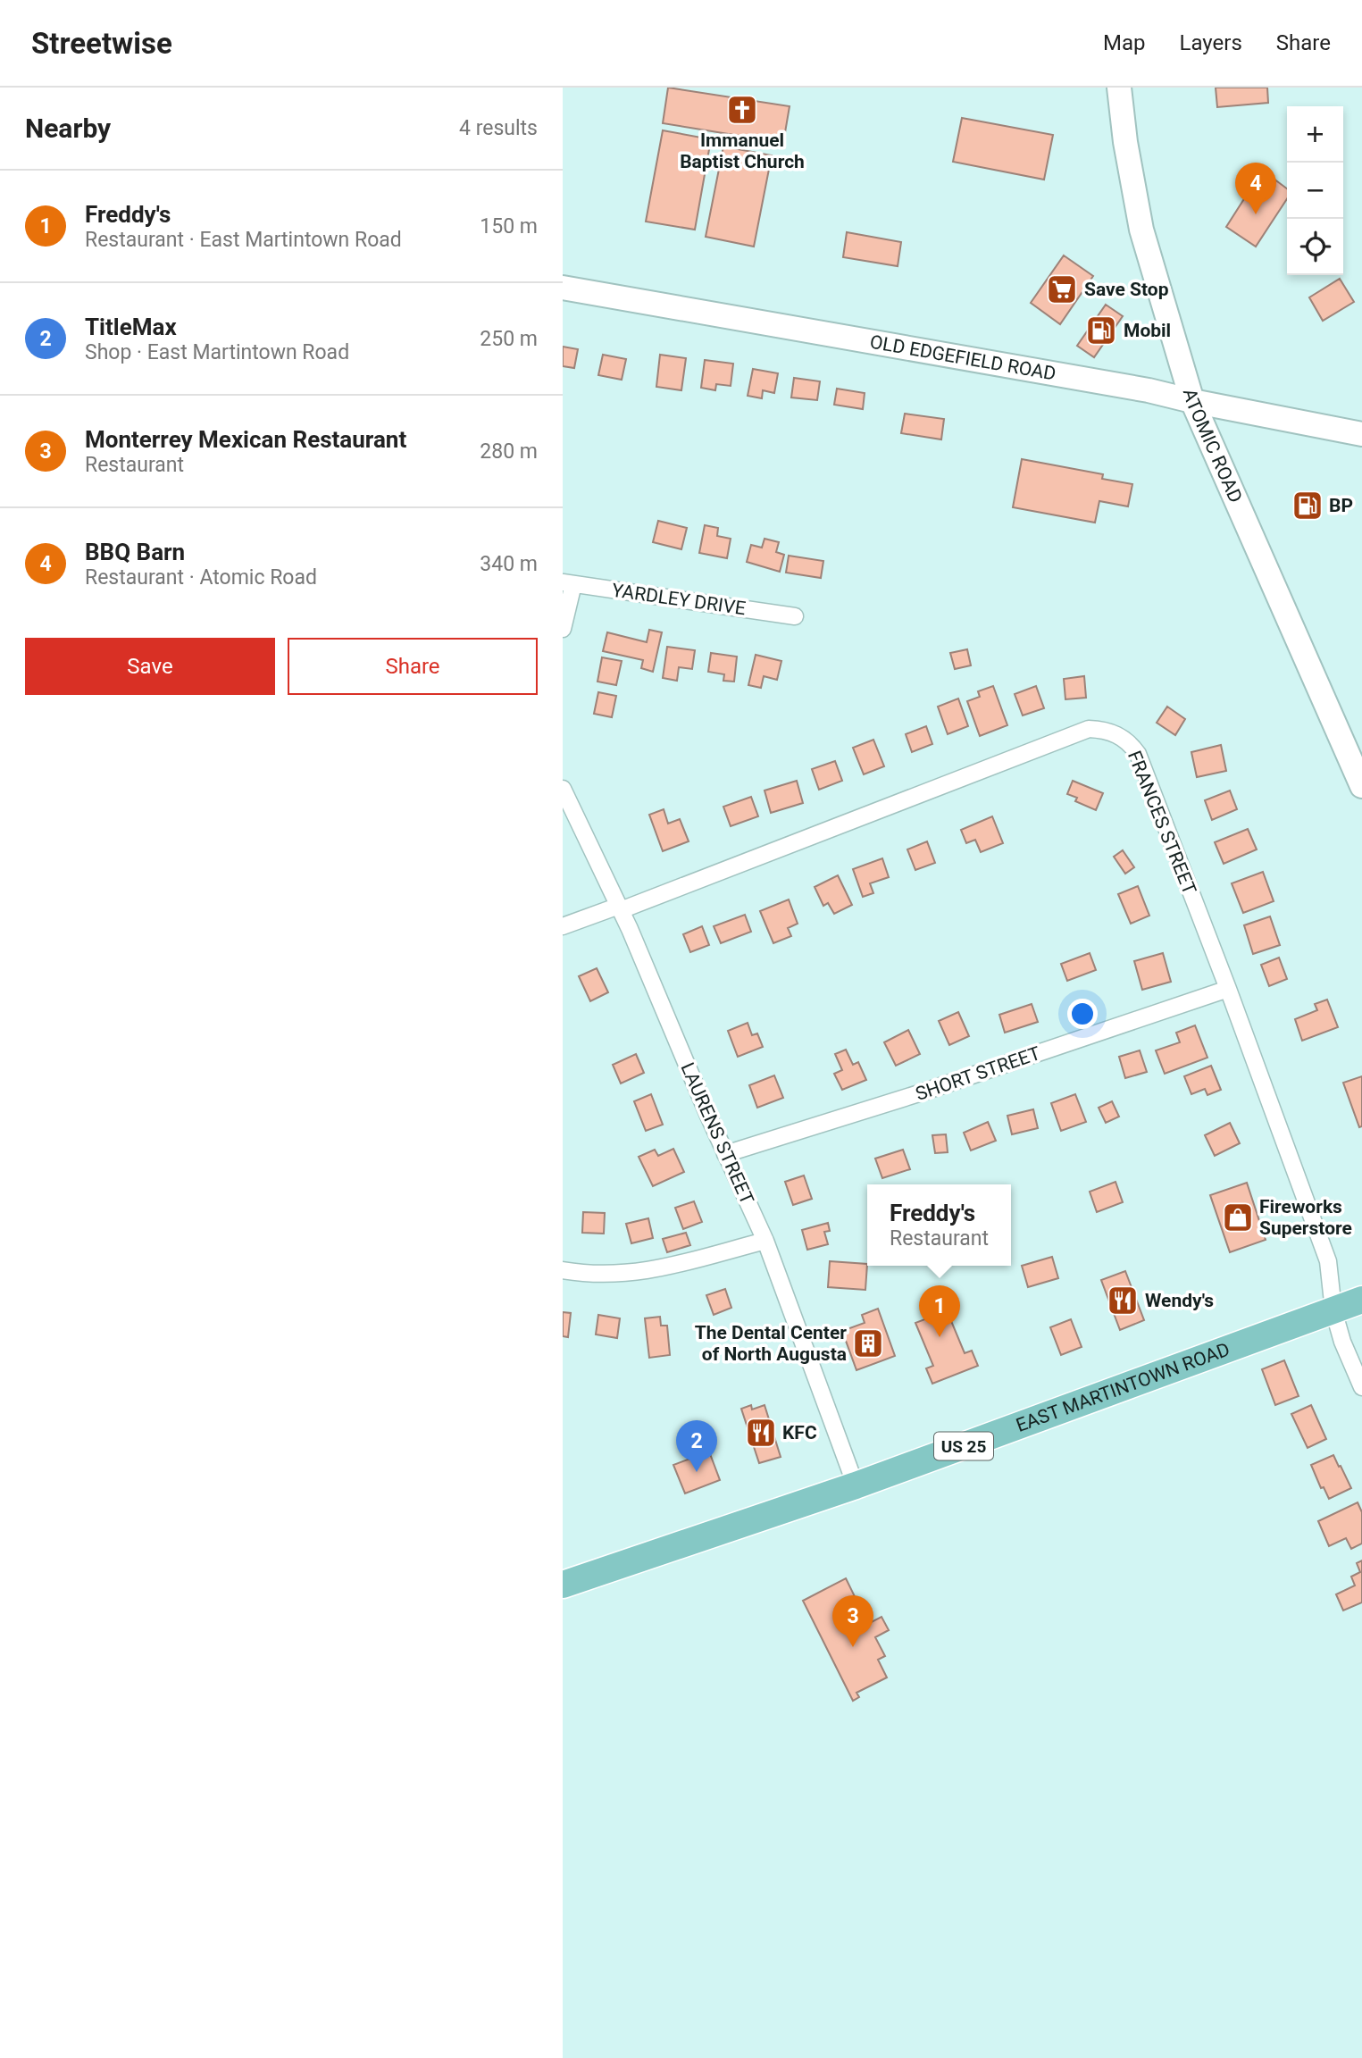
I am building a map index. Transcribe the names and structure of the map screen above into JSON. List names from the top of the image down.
{
  "streets": {
    "main road": ["EAST MARTINTOWN ROAD", "US 25"],
    "street": [
      "OLD EDGEFIELD ROAD",
      "ATOMIC ROAD",
      "YARDLEY DRIVE",
      "FRANCES STREET",
      "SHORT STREET",
      "LAURENS STREET"
    ]
  },
  "crossings": [
    ["OLD EDGEFIELD ROAD", "ATOMIC ROAD"],
    ["FRANCES STREET", "SHORT STREET"],
    ["FRANCES STREET", "LAURENS STREET"],
    ["FRANCES STREET", "EAST MARTINTOWN ROAD"],
    ["SHORT STREET", "LAURENS STREET"],
    ["LAURENS STREET", "EAST MARTINTOWN ROAD"]
  ],
  "places": {
    "church": ["Immanuel Baptist Church"],
    "supermarket": ["Save Stop"],
    "fuel station": ["Mobil", "BP"],
    "shop": ["Fireworks Superstore"],
    "restaurant": ["Wendy's", "KFC"],
    "building": ["The Dental Center of North Augusta"]
  },
  "page": {
    "header": "Streetwise",
    "nav": ["Map", "Layers", "Share"],
    "heading": ["Nearby", "4 results"],
    "map_buttons": ["+", "−"],
    "pins": [
      "4",
      "1",
      "2",
      "3"
    ],
    "list": [
      {
        "mark": "1",
        "name": "Freddy's",
        "note": "Restaurant · East Martintown Road",
        "value": "150 m"
      },
      {
        "mark": "2",
        "name": "TitleMax",
        "note": "Shop · East Martintown Road",
        "value": "250 m"
      },
      {
        "mark": "3",
        "name": "Monterrey Mexican Restaurant",
        "note": "Restaurant",
        "value": "280 m"
      },
      {
        "mark": "4",
        "name": "BBQ Barn",
        "note": "Restaurant · Atomic Road",
        "value": "340 m"
      }
    ],
    "buttons": ["Save", "Share"],
    "popup": ["Freddy's", "Restaurant"]
  }
}
